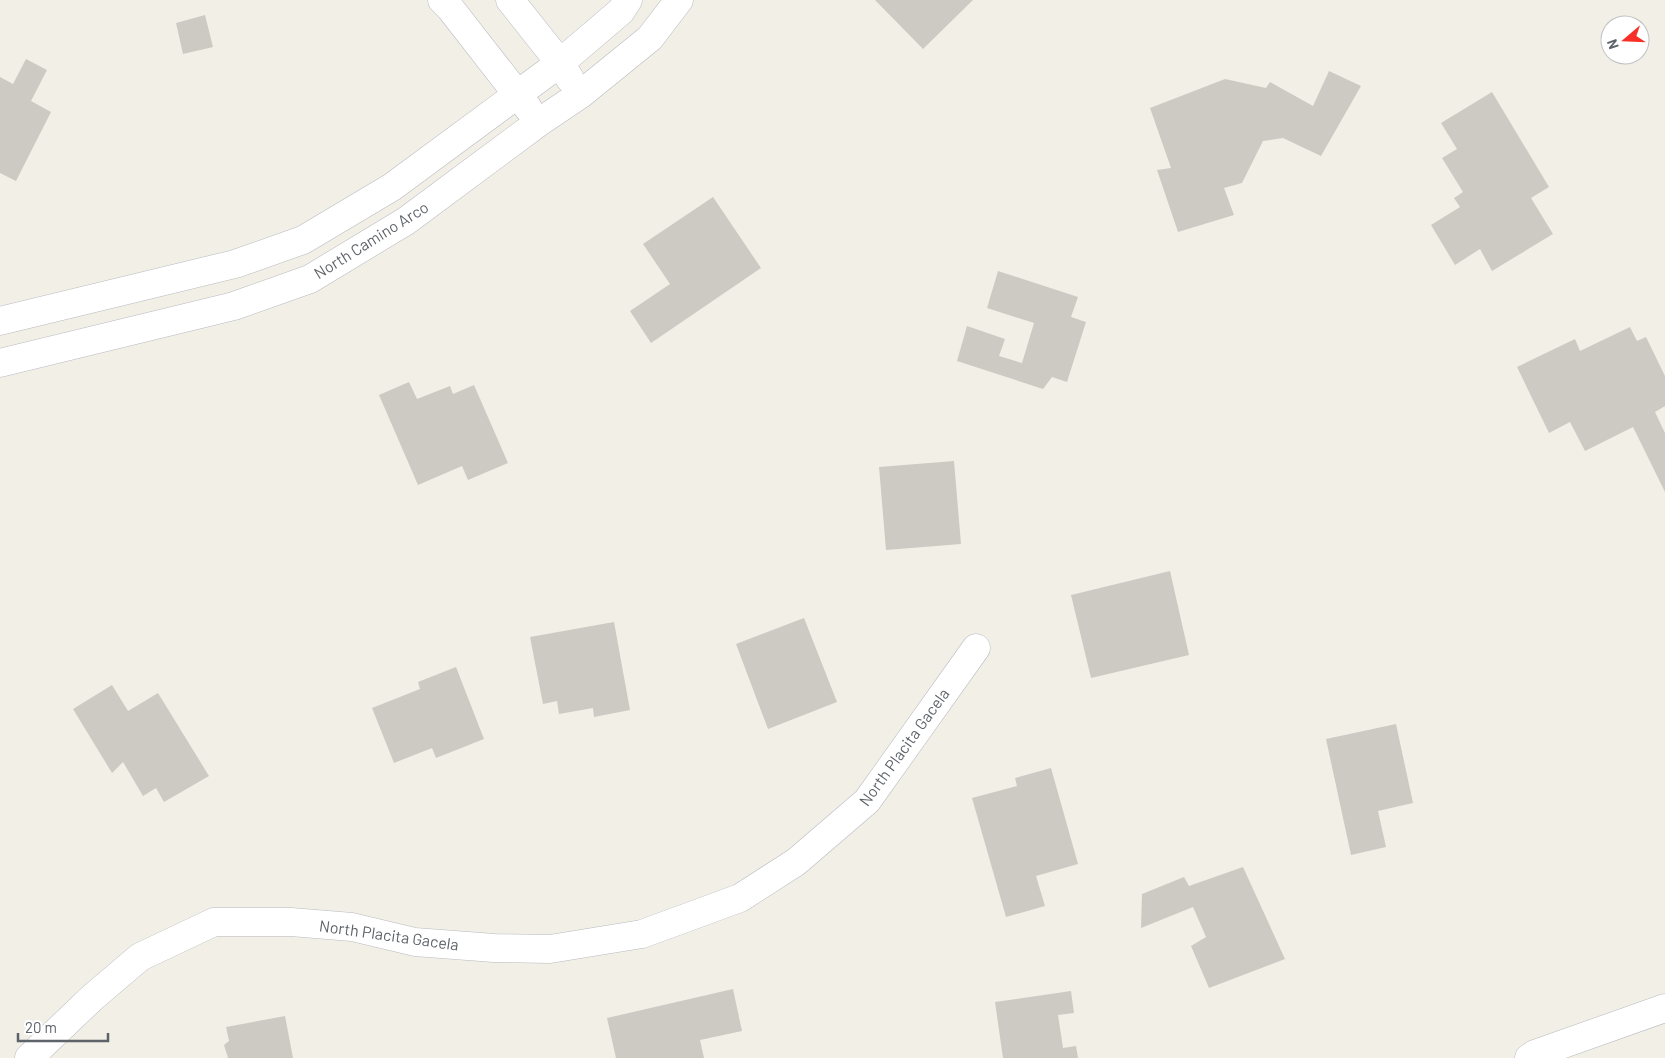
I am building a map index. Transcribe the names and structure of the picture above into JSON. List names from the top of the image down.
{
  "streets": {
    "street": ["North Camino Arco", "North Placita Gacela"]
  },
  "scale_bar": "20 m",
  "north": "left"
}
